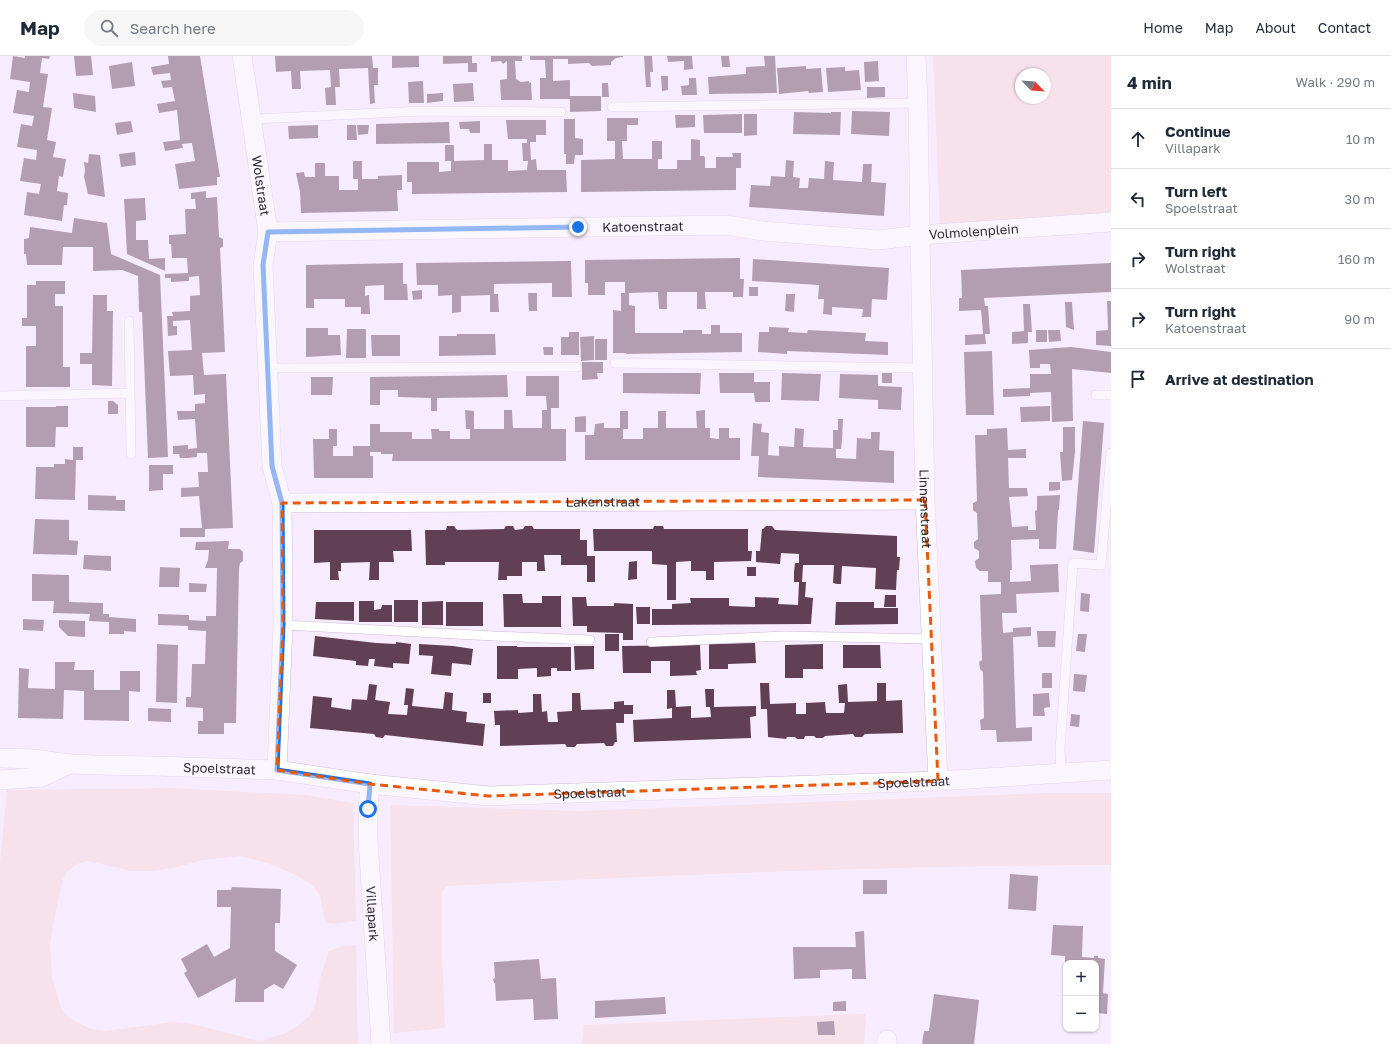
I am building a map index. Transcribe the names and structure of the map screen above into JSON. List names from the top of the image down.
{
  "streets": {
    "street": [
      "Wolstraat",
      "Katoenstraat",
      "Volmolenplein",
      "Lakenstraat",
      "Linnenstraat",
      "Spoelstraat",
      "Villapark"
    ]
  },
  "crossings": [
    ["Wolstraat", "Katoenstraat"],
    ["Wolstraat", "Lakenstraat"],
    ["Wolstraat", "Spoelstraat"],
    ["Katoenstraat", "Volmolenplein"],
    ["Katoenstraat", "Linnenstraat"],
    ["Volmolenplein", "Linnenstraat"],
    ["Lakenstraat", "Linnenstraat"],
    ["Linnenstraat", "Spoelstraat"],
    ["Spoelstraat", "Villapark"]
  ],
  "north": "bottom right",
  "page": {
    "header": "Map",
    "search": "Search here",
    "nav": [
      "Home",
      "Map",
      "About",
      "Contact"
    ],
    "heading": ["4 min", "Walk · 290 m"],
    "list": [
      ["Continue", "Villapark", "10 m"],
      ["Turn left", "Spoelstraat", "30 m"],
      ["Turn right", "Wolstraat", "160 m"],
      ["Turn right", "Katoenstraat", "90 m"],
      "Arrive at destination"
    ],
    "map_buttons": ["+", "−"]
  }
}
